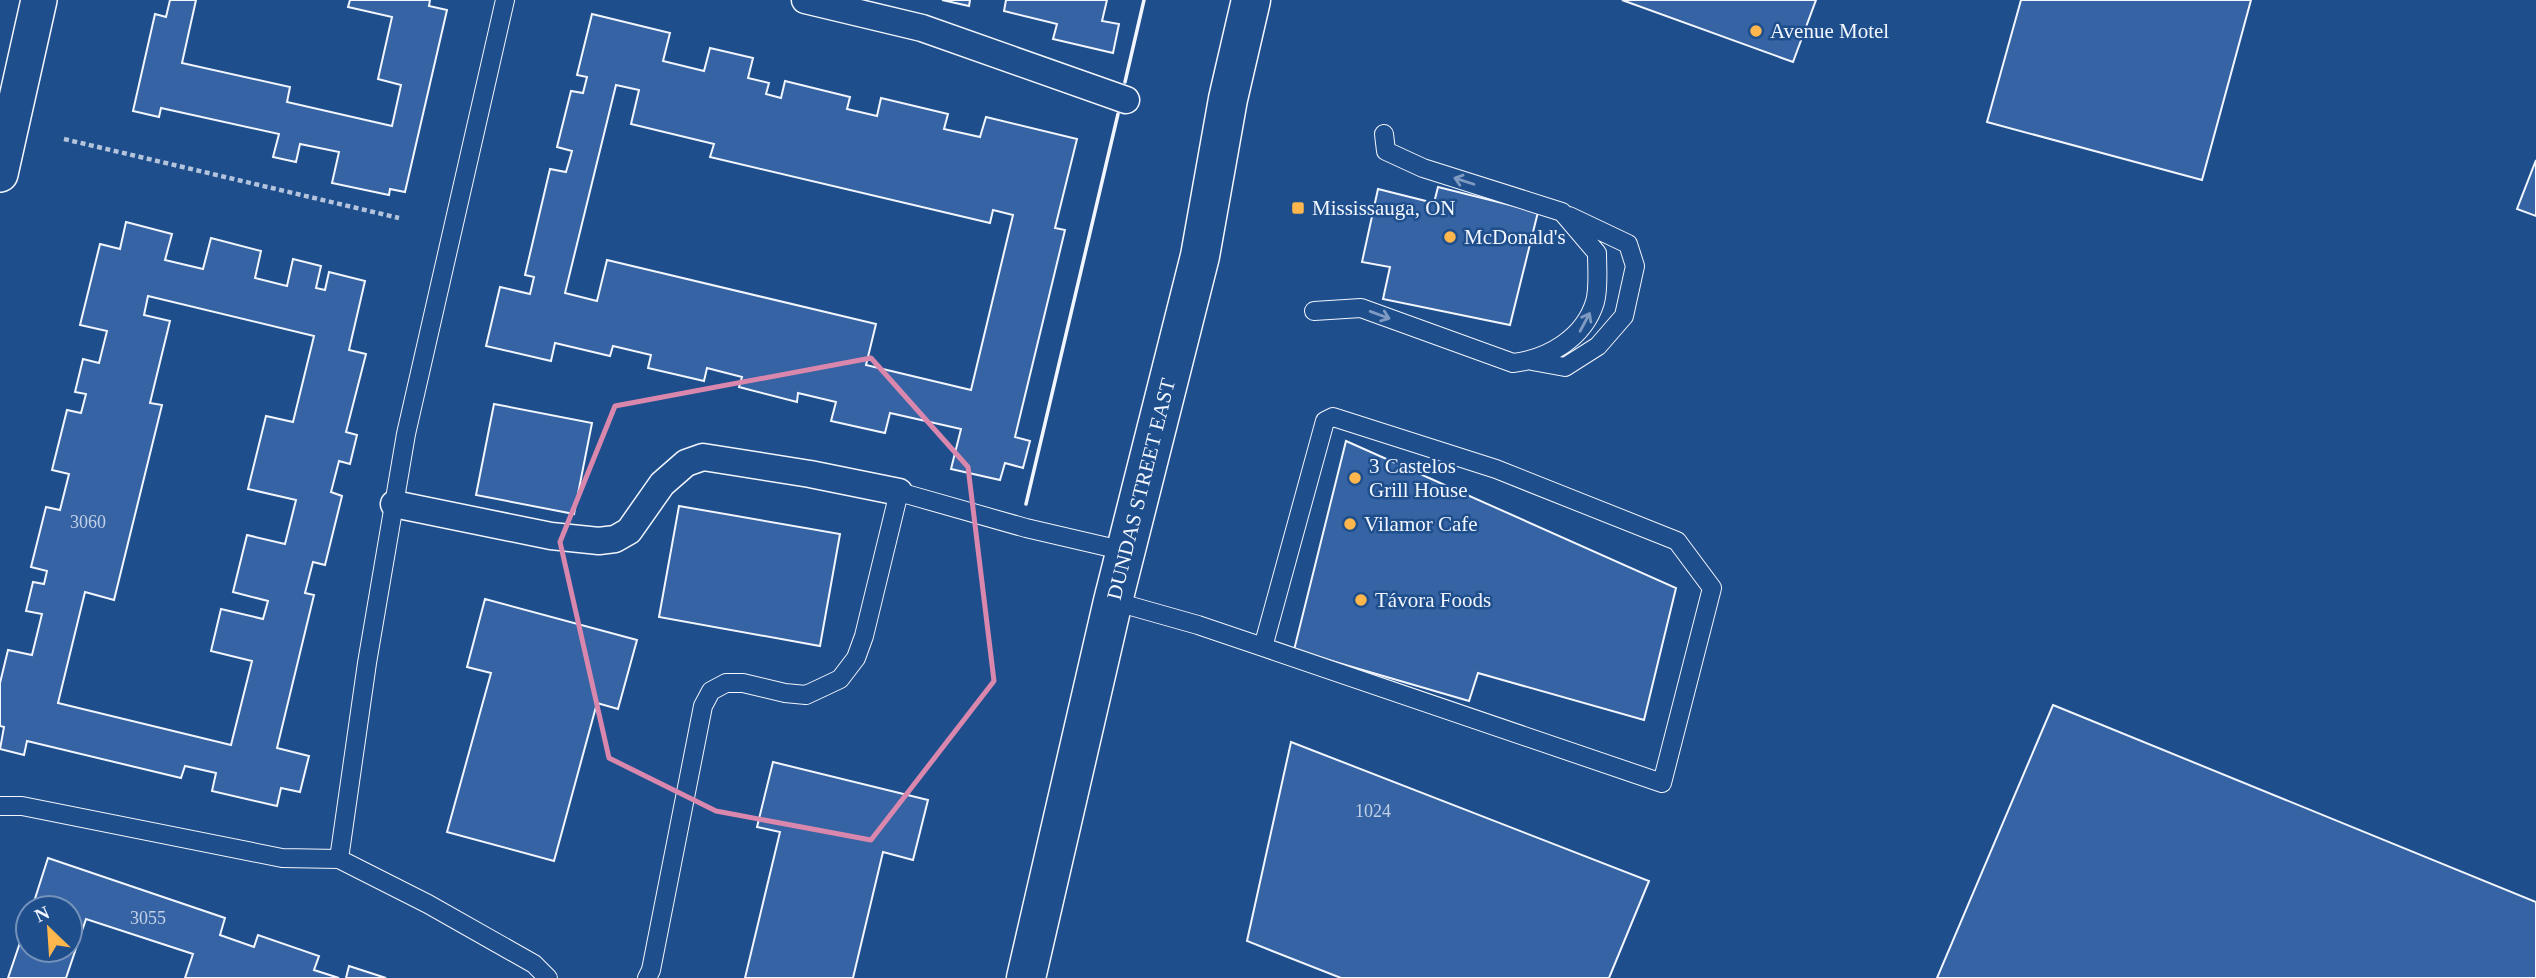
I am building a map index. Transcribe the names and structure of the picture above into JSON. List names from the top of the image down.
{
  "streets": {
    "main road": ["DUNDAS STREET EAST"]
  },
  "places": {
    "other": [
      "Avenue Motel",
      "McDonald's",
      "3 Castelos Grill House",
      "Vilamor Cafe",
      "Távora Foods"
    ],
    "transit": ["Mississauga, ON"]
  },
  "house_numbers": ["3060", "1024", "3055"],
  "north": "top left"
}
